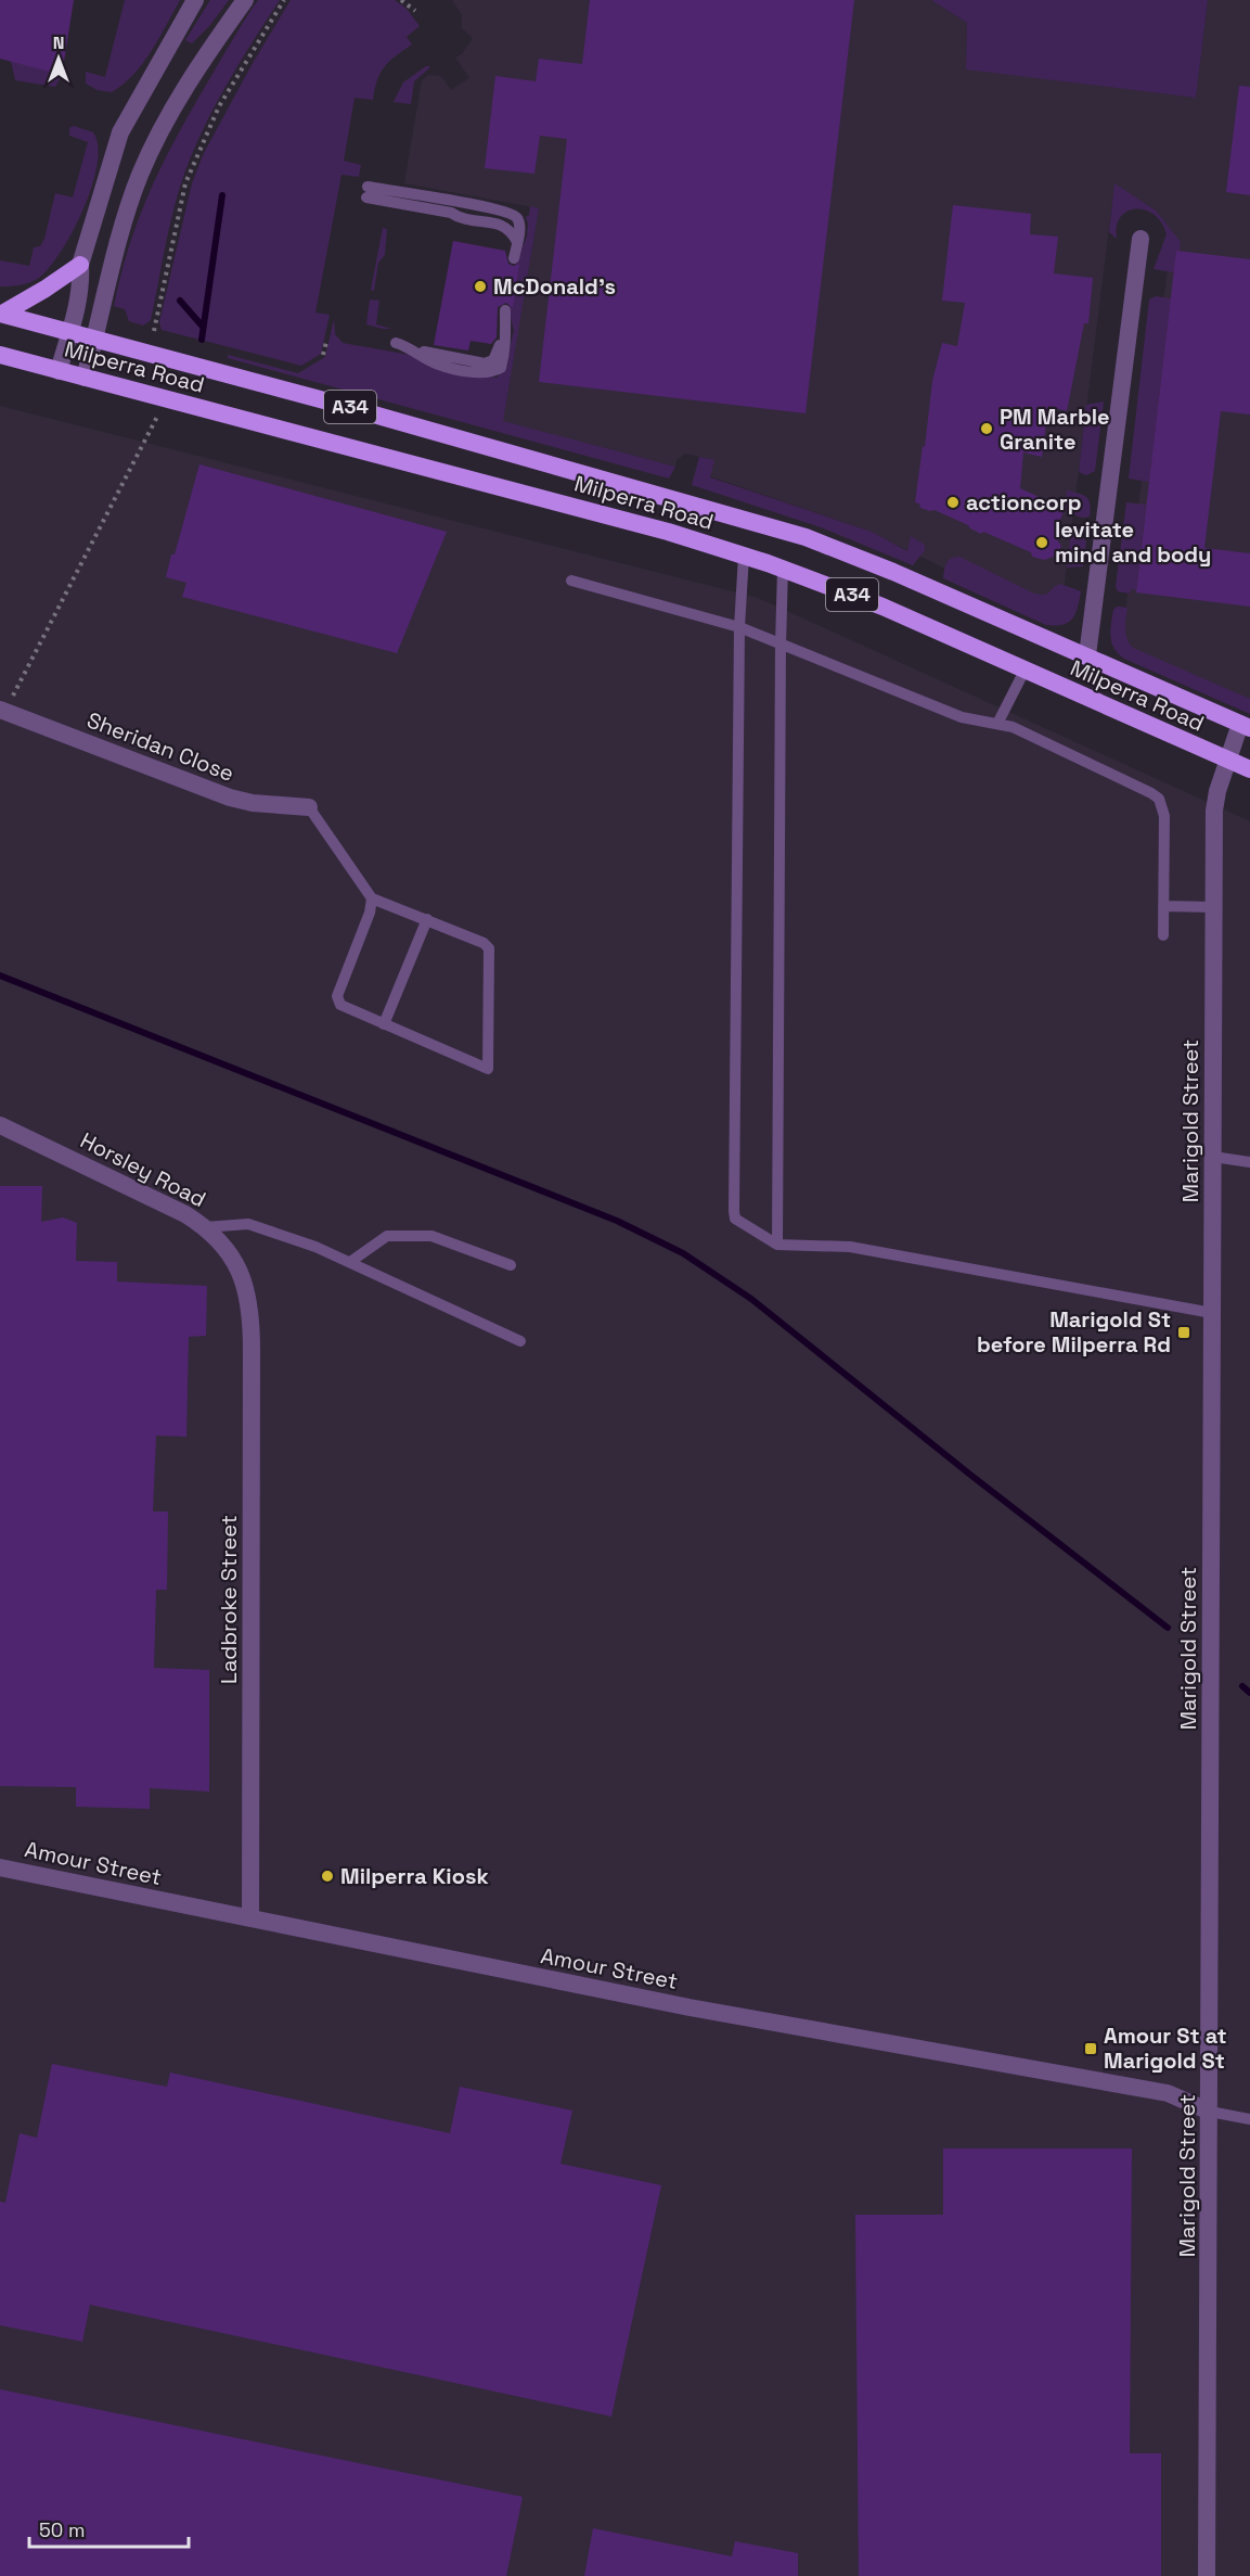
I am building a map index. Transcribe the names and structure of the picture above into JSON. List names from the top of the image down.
{
  "streets": {
    "highway": ["Milperra Road", "A34"],
    "street": [
      "Sheridan Close",
      "Marigold Street",
      "Horsley Road",
      "Ladbroke Street",
      "Amour Street"
    ]
  },
  "crossings": [
    ["Milperra Road", "Marigold Street"],
    ["Marigold Street", "Amour Street"],
    ["Horsley Road", "Ladbroke Street"],
    ["Ladbroke Street", "Amour Street"]
  ],
  "places": {
    "other": [
      "McDonald's",
      "PM Marble Granite",
      "actioncorp",
      "levitate mind and body",
      "Milperra Kiosk"
    ],
    "transit": ["Marigold St before Milperra Rd", "Amour St at Marigold St"]
  },
  "scale_bar": "50 m",
  "north": "top"
}
